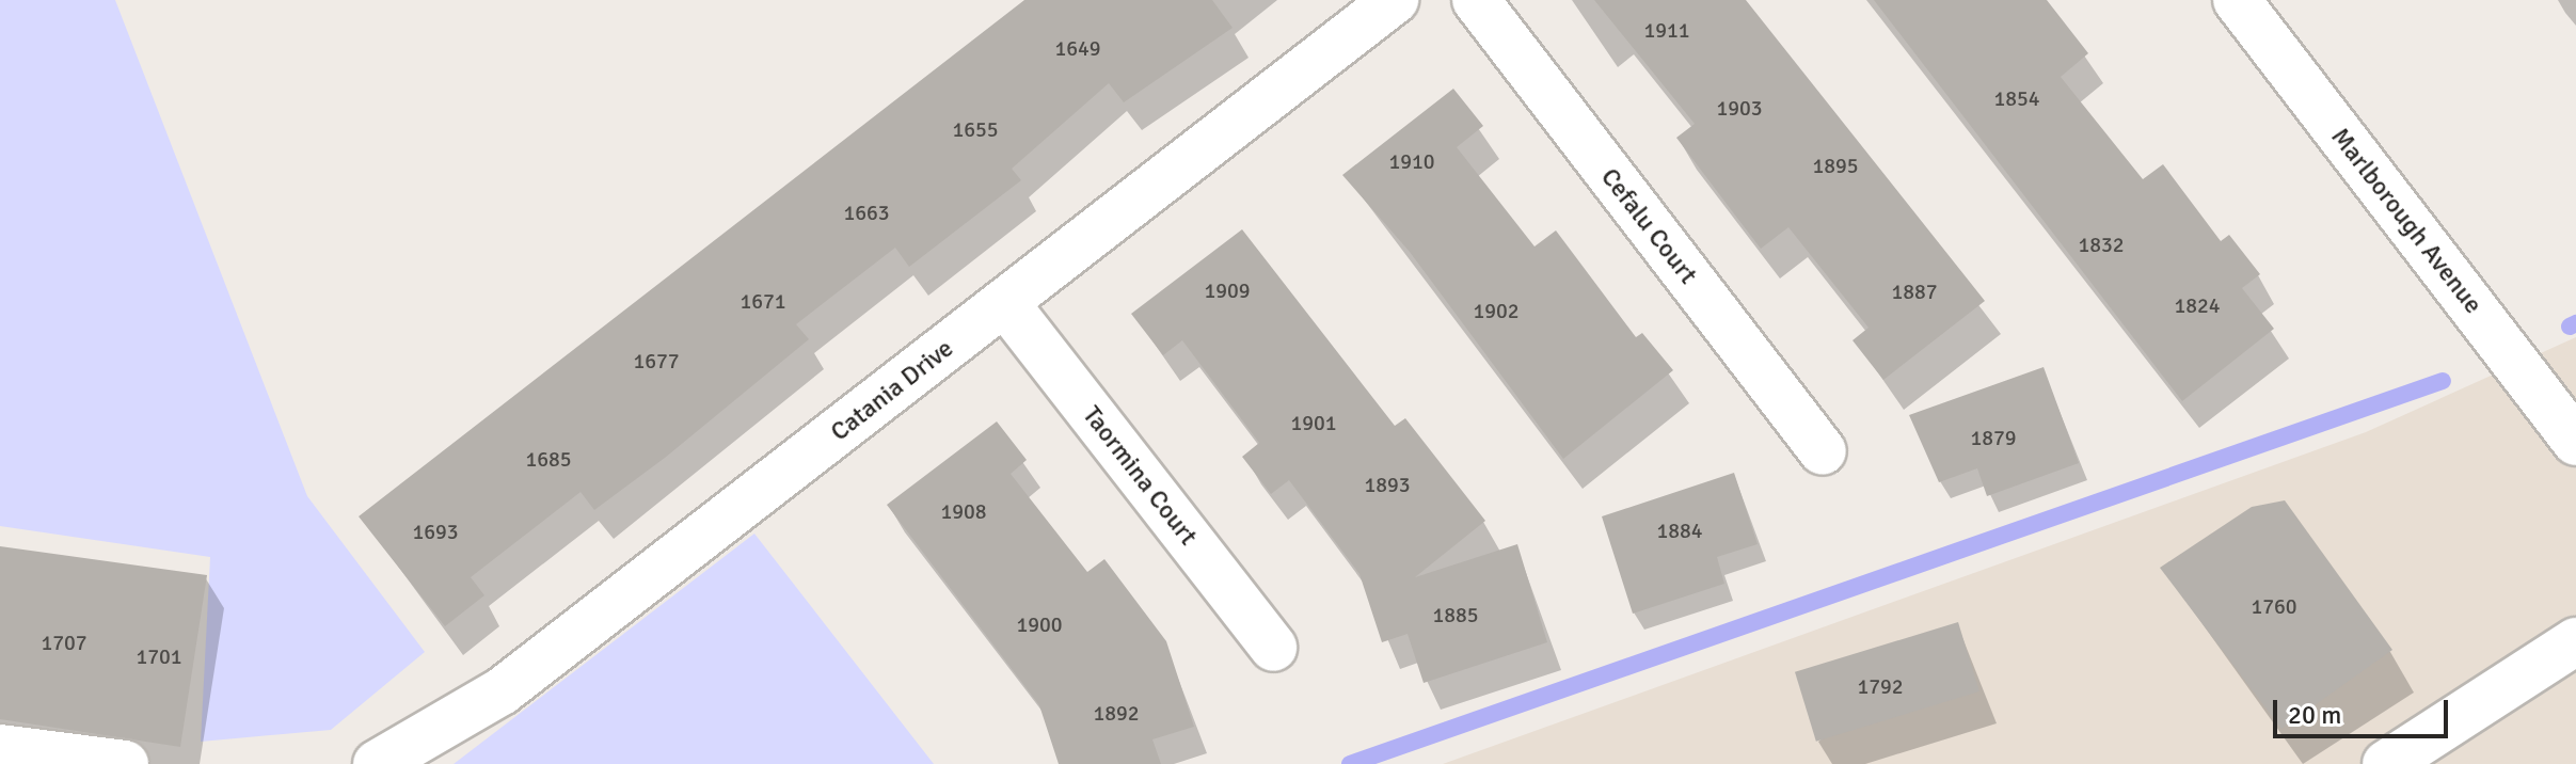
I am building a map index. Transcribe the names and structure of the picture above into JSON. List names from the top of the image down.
{
  "streets": {
    "street": [
      "Marlborough Avenue",
      "Cefalu Court",
      "Catania Drive",
      "Taormina Court"
    ]
  },
  "crossings": [
    ["Catania Drive", "Taormina Court"]
  ],
  "house_numbers": [
    "1911",
    "1649",
    "1854",
    "1903",
    "1655",
    "1910",
    "1895",
    "1663",
    "1832",
    "1909",
    "1887",
    "1671",
    "1824",
    "1902",
    "1677",
    "1901",
    "1879",
    "1685",
    "1893",
    "1908",
    "1884",
    "1693",
    "1760",
    "1885",
    "1900",
    "1707",
    "1701",
    "1792",
    "1892"
  ],
  "scale_bar": "20 m"
}
